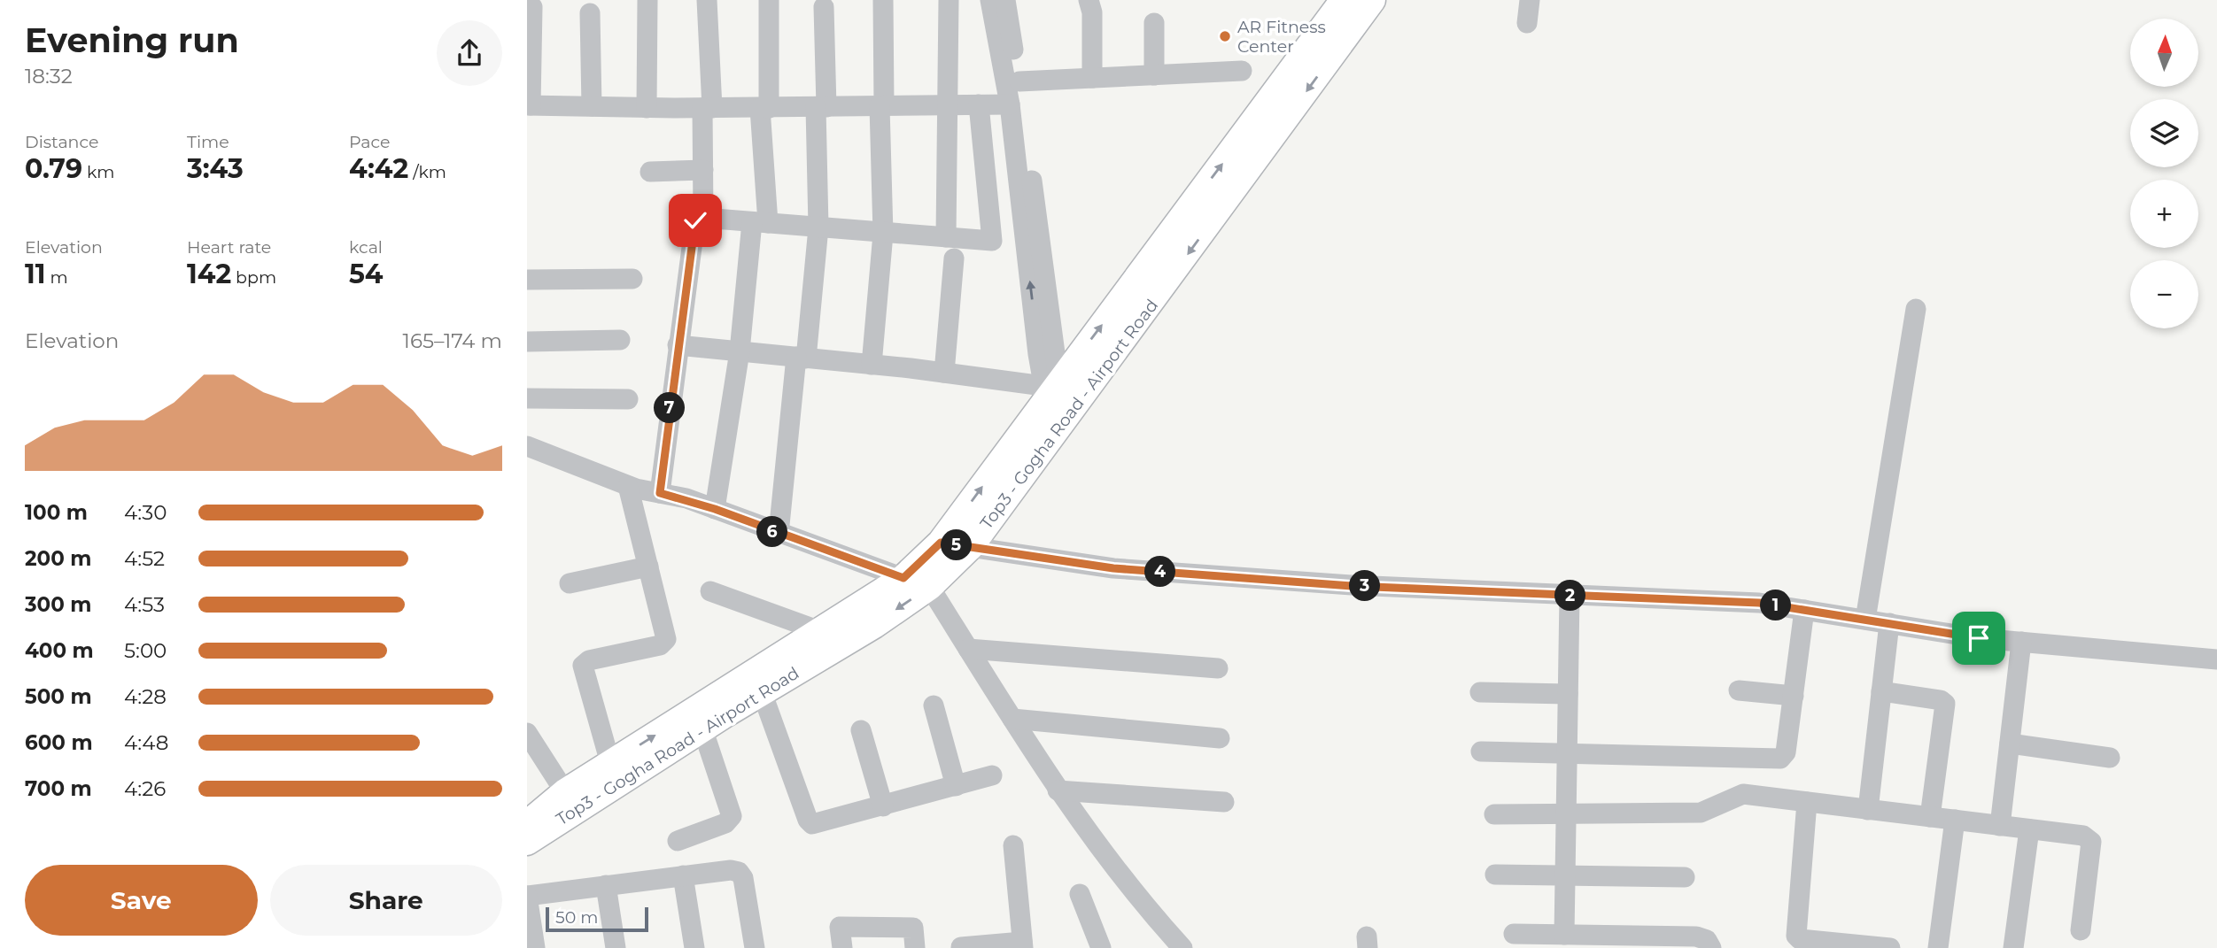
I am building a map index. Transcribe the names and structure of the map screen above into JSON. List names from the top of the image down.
{
  "streets": {
    "main road": ["Top3 - Gogha Road - Airport Road"]
  },
  "places": ["AR Fitness Center"],
  "scale_bar": "50 m",
  "north": "top",
  "page": {
    "heading": ["Evening run", "18:32"],
    "map_buttons": ["+", "−"],
    "stats": [
      ["Distance", "0.79 km"],
      ["Time", "3:43"],
      ["Pace", "4:42 /km"],
      ["Elevation", "11 m"],
      ["Heart rate", "142 bpm"],
      ["kcal", "54"]
    ],
    "chart": ["Elevation", "165–174 m"],
    "pins": [
      "7",
      "6",
      "5",
      "4",
      "3",
      "2",
      "1"
    ],
    "list": [
      {
        "name": "100 m",
        "note": "4:30"
      },
      {
        "name": "200 m",
        "note": "4:52"
      },
      {
        "name": "300 m",
        "note": "4:53"
      },
      {
        "name": "400 m",
        "note": "5:00"
      },
      {
        "name": "500 m",
        "note": "4:28"
      },
      {
        "name": "600 m",
        "note": "4:48"
      },
      {
        "name": "700 m",
        "note": "4:26"
      }
    ],
    "buttons": ["Save", "Share"],
    "scale": "50 m"
  }
}
